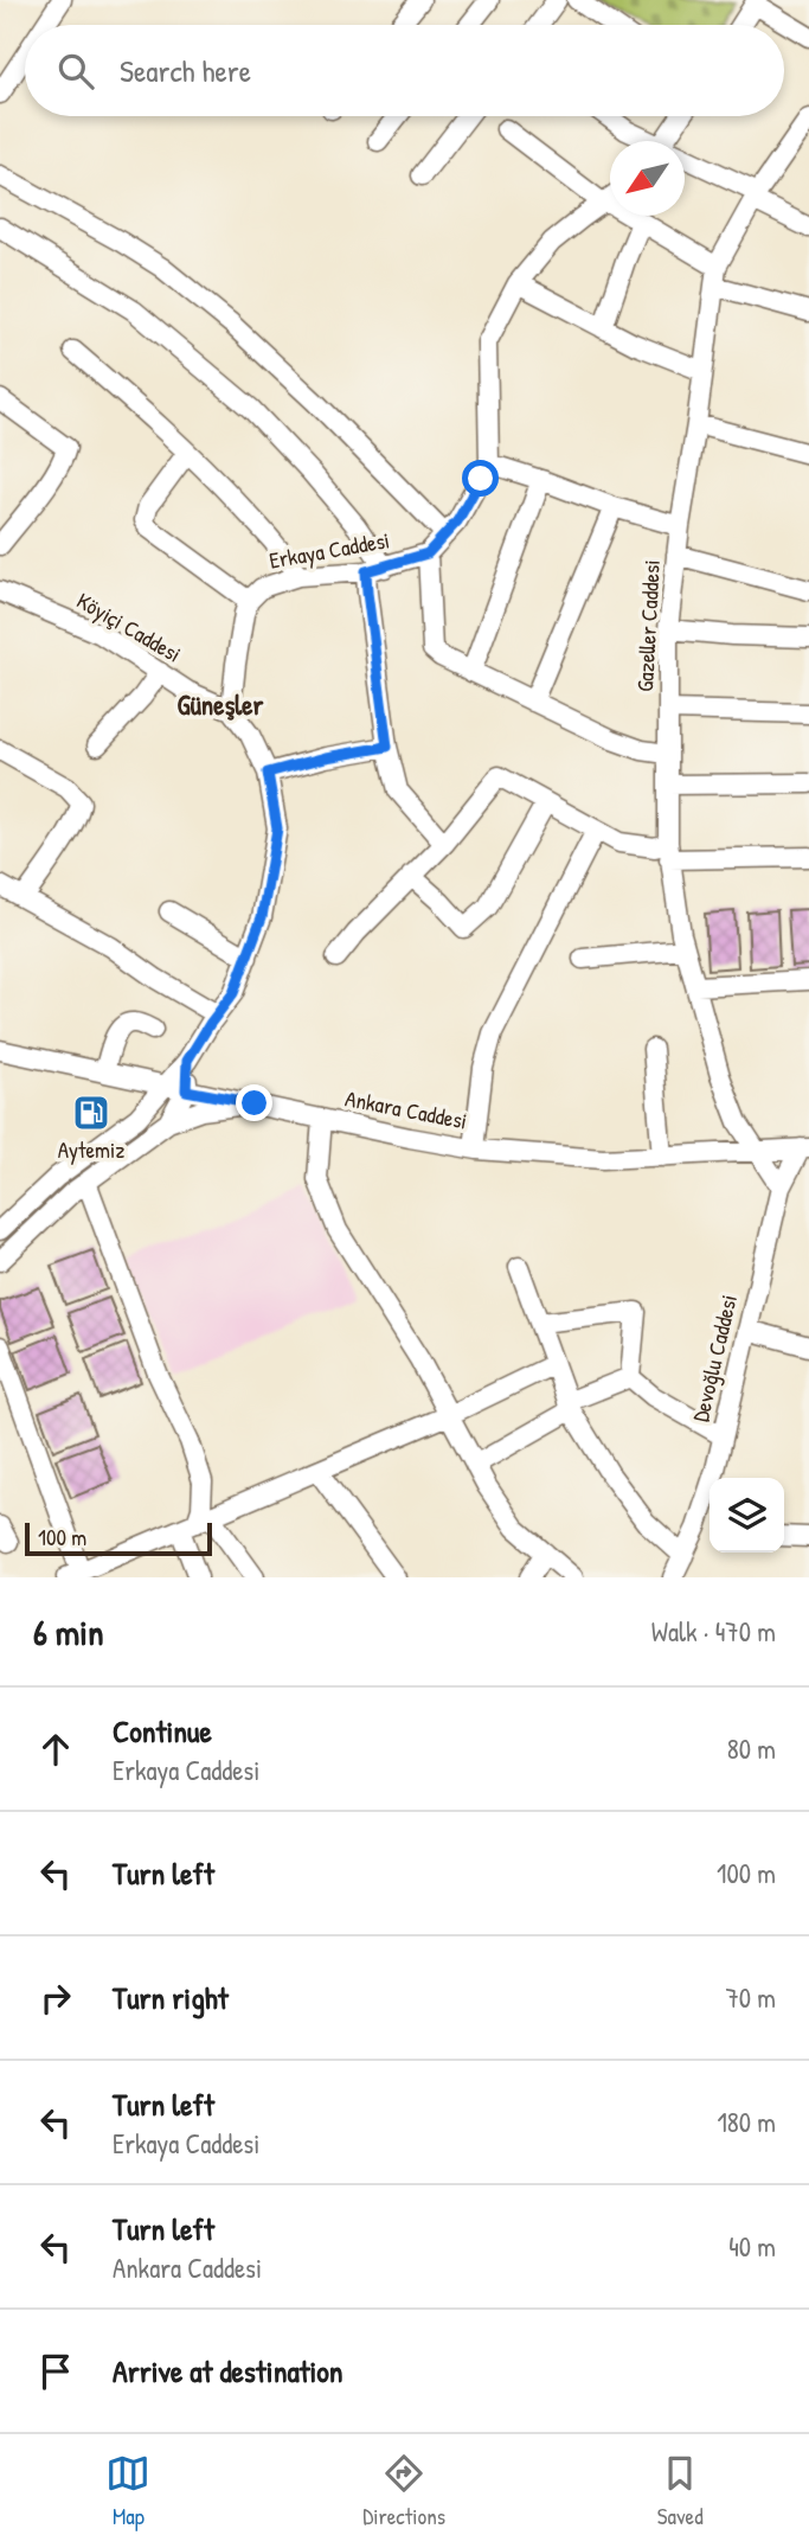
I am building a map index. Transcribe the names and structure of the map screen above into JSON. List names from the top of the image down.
{
  "streets": {
    "street": [
      "Erkaya Caddesi",
      "Gazeller Caddesi",
      "Köyiçi Caddesi",
      "Ankara Caddesi",
      "Devoğlu Caddesi"
    ]
  },
  "crossings": [
    ["Gazeller Caddesi", "Ankara Caddesi"],
    ["Gazeller Caddesi", "Devoğlu Caddesi"],
    ["Ankara Caddesi", "Devoğlu Caddesi"]
  ],
  "districts": ["Güneşler"],
  "places": {
    "fuel station": ["Aytemiz"]
  },
  "scale_bar": "100 m",
  "north": "bottom left",
  "page": {
    "search": "Search here",
    "scale": "100 m",
    "heading": ["6 min", "Walk · 470 m"],
    "list": [
      ["Continue", "Erkaya Caddesi", "80 m"],
      ["Turn left", "100 m"],
      ["Turn right", "70 m"],
      ["Turn left", "Erkaya Caddesi", "180 m"],
      ["Turn left", "Ankara Caddesi", "40 m"],
      "Arrive at destination"
    ],
    "nav": ["Map", "Directions", "Saved"]
  }
}
